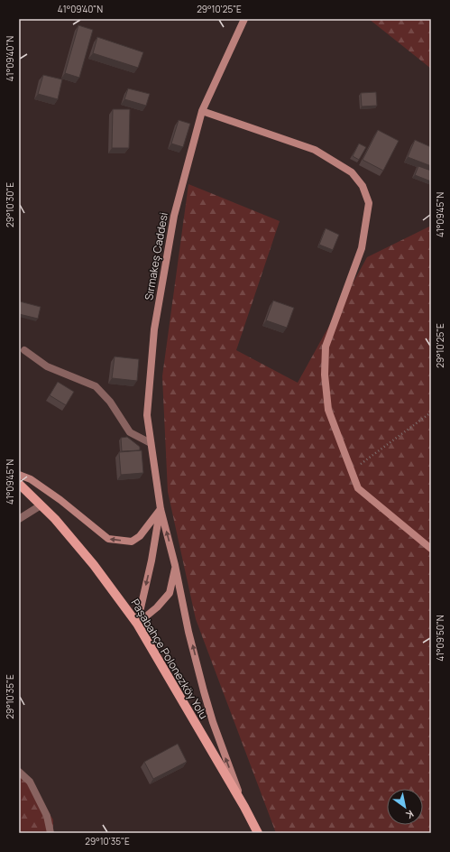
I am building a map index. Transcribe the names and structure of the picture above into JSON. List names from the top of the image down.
{
  "streets": {
    "main road": ["Sırmakeş Caddesi", "Paşabahçe Polonezköy Yolu"]
  },
  "north": "bottom right",
  "coordinates": [
    "41°09'40\"N",
    "29°10'25\"E",
    "29°10'30\"E",
    "41°09'45\"N",
    "41°09'50\"N",
    "29°10'35\"E"
  ]
}
